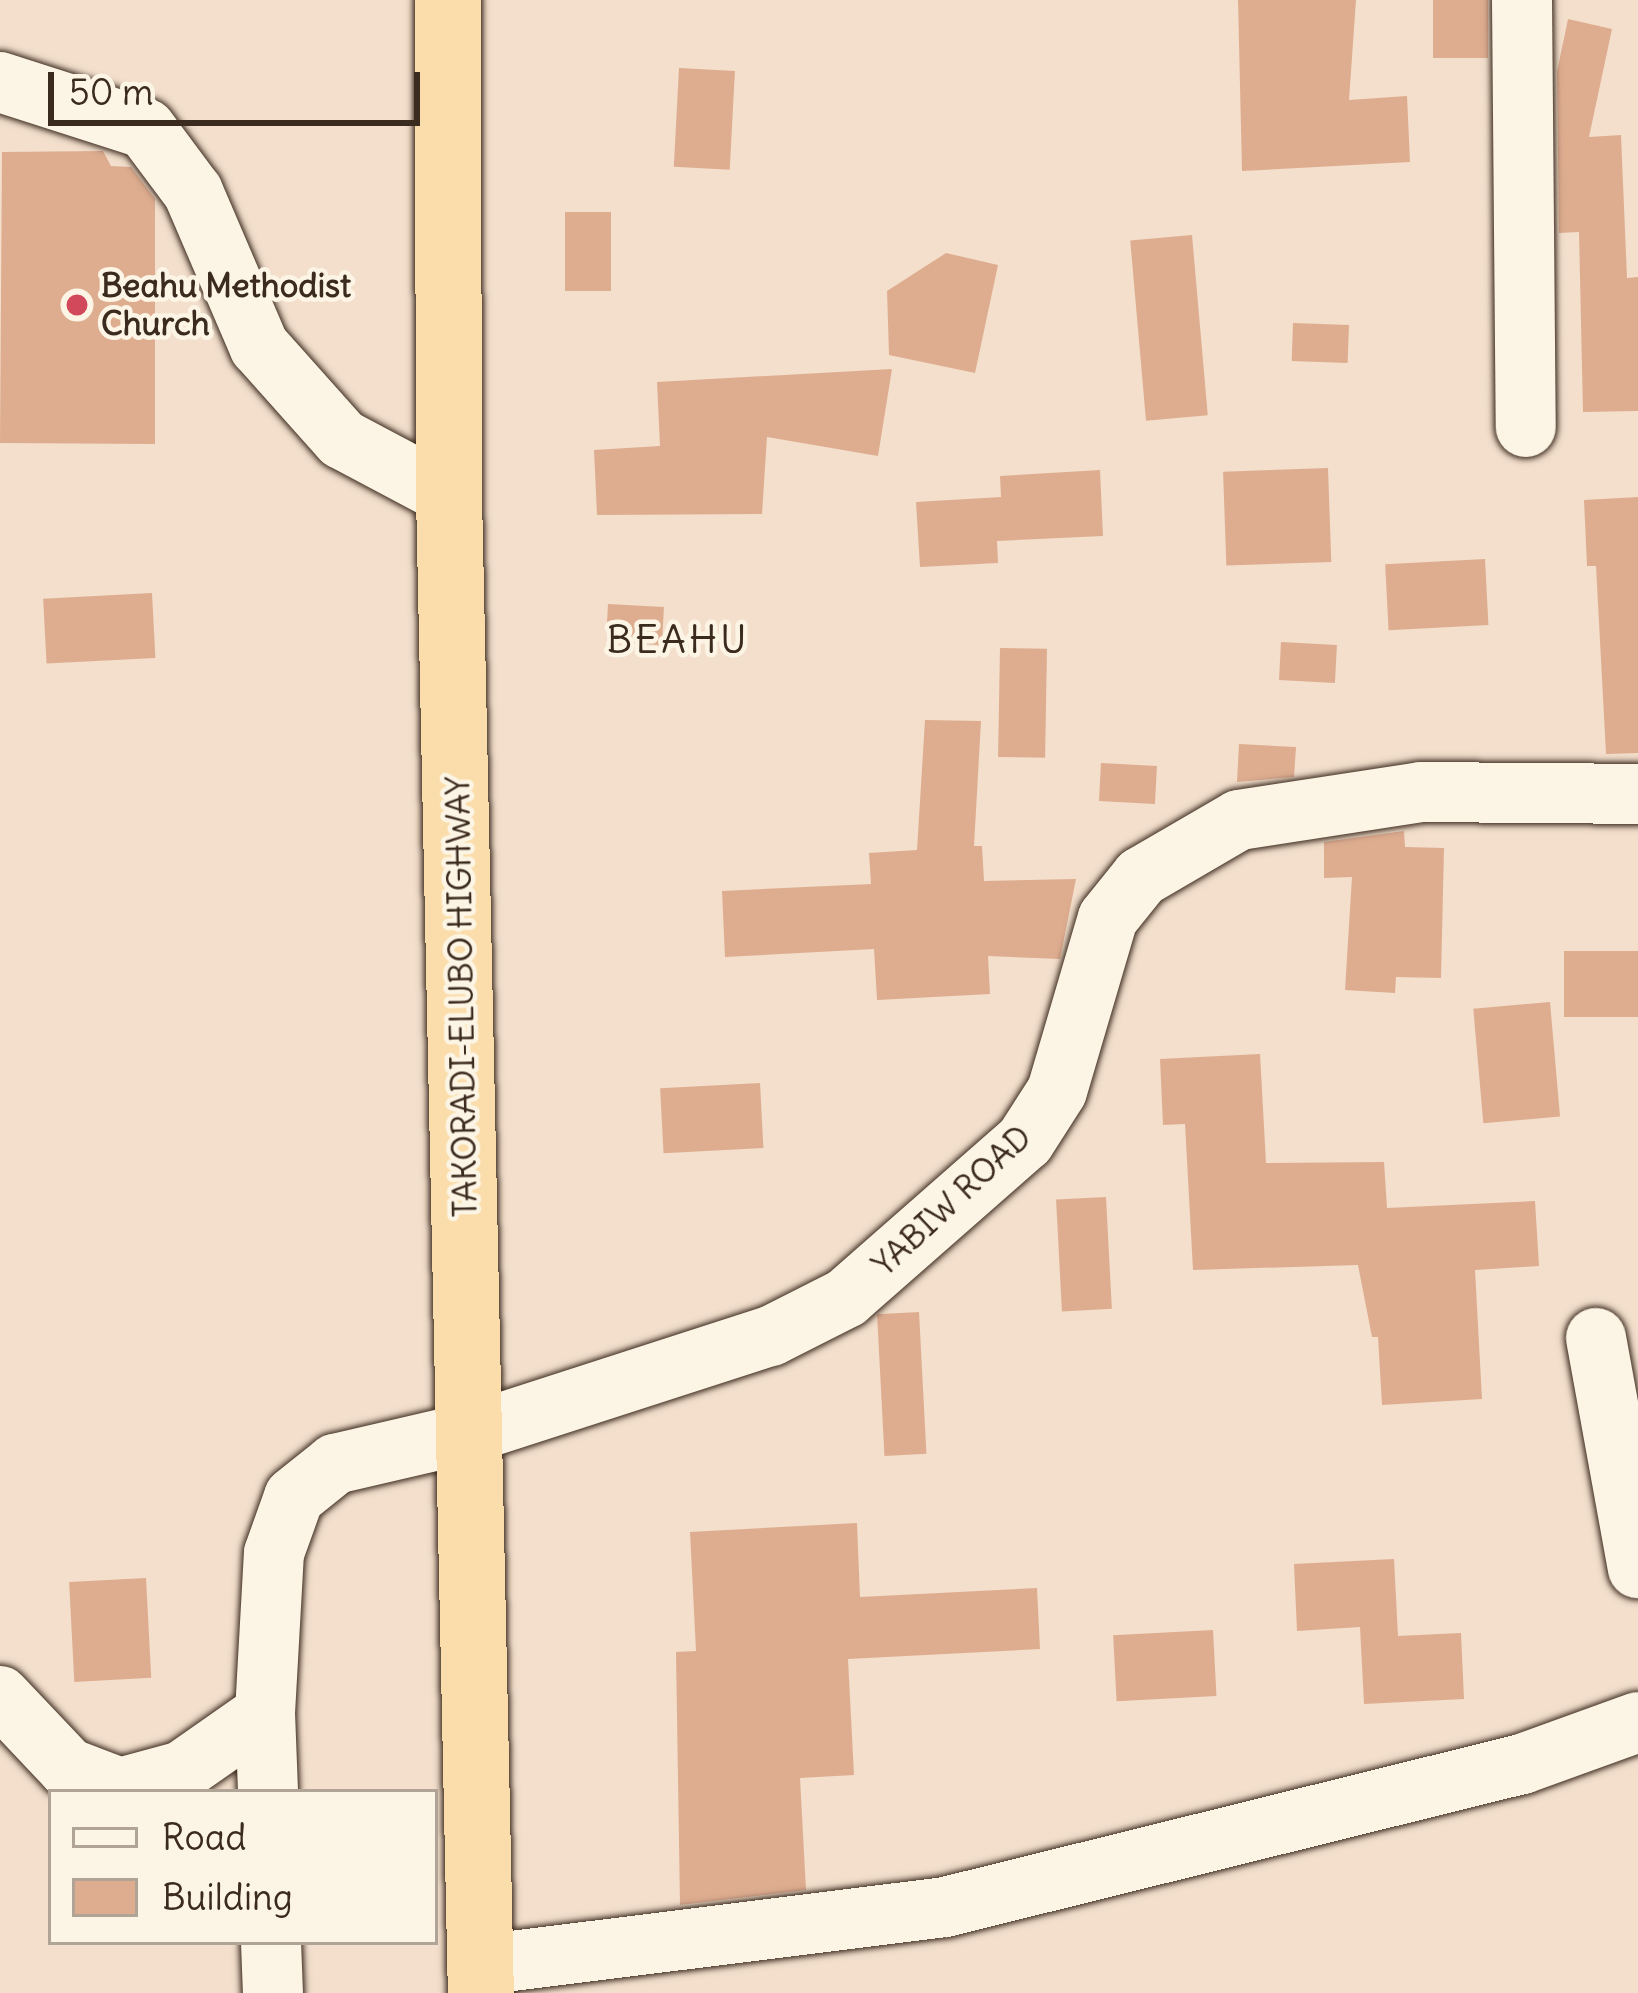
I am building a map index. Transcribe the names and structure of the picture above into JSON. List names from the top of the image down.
{
  "streets": {
    "highway": ["TAKORADI-ELUBO HIGHWAY"],
    "street": ["YABIW ROAD"]
  },
  "crossings": [
    ["TAKORADI-ELUBO HIGHWAY", "YABIW ROAD"]
  ],
  "districts": ["BEAHU"],
  "places": ["Beahu Methodist Church"],
  "legend": ["Road", "Building"],
  "scale_bar": "50 m"
}
